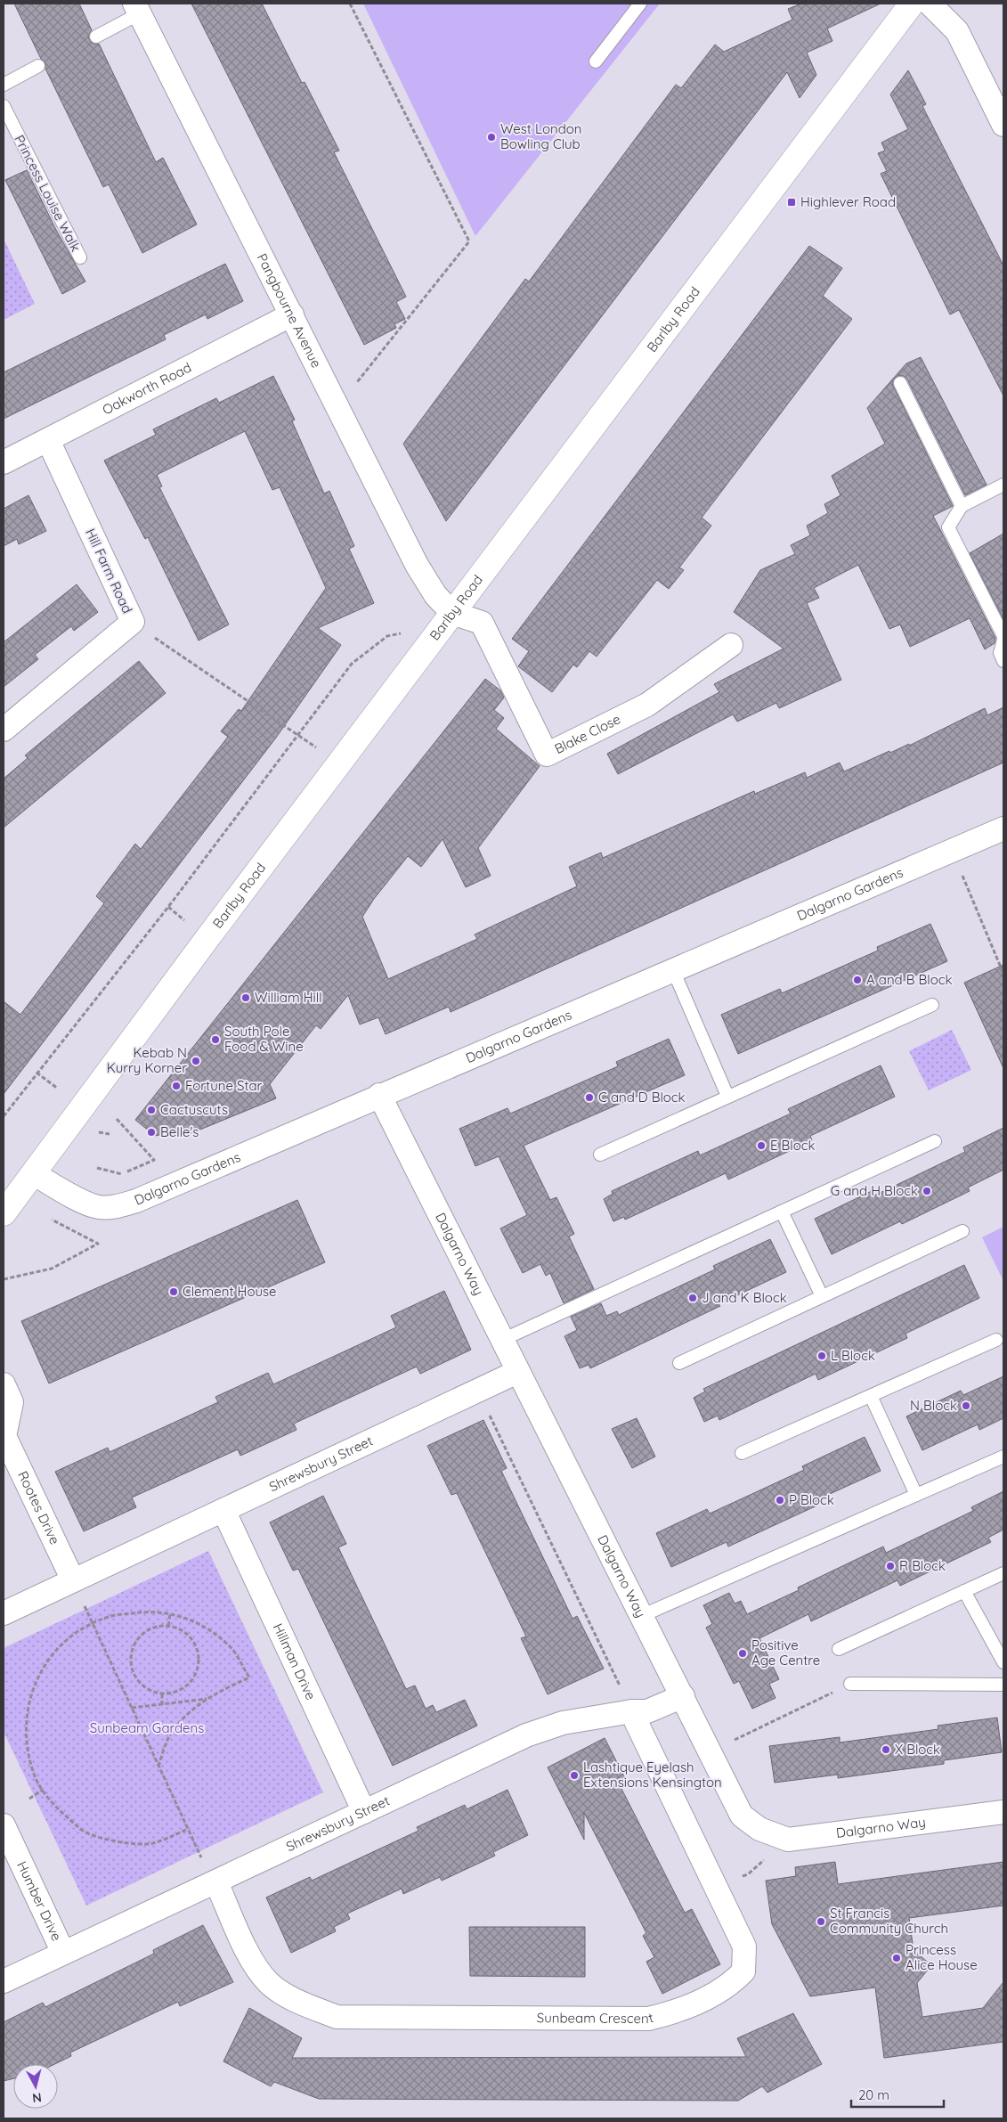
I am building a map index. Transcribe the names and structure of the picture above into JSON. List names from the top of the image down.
{
  "streets": {
    "street": [
      "Pangbourne Avenue",
      "Barlby Road",
      "Oakworth Road",
      "Hill Farm Road",
      "Blake Close",
      "Dalgarno Gardens",
      "Dalgarno Way",
      "Shrewsbury Street",
      "Rootes Drive",
      "Hillman Drive",
      "Humber Drive",
      "Sunbeam Crescent"
    ],
    "lane": ["Princess Louise Walk"]
  },
  "crossings": [
    ["Pangbourne Avenue", "Barlby Road"],
    ["Pangbourne Avenue", "Oakworth Road"],
    ["Pangbourne Avenue", "Blake Close"],
    ["Barlby Road", "Blake Close"],
    ["Barlby Road", "Dalgarno Gardens"],
    ["Oakworth Road", "Hill Farm Road"],
    ["Dalgarno Gardens", "Dalgarno Way"],
    ["Dalgarno Way", "Shrewsbury Street"],
    ["Shrewsbury Street", "Rootes Drive"],
    ["Shrewsbury Street", "Hillman Drive"],
    ["Shrewsbury Street", "Humber Drive"],
    ["Shrewsbury Street", "Sunbeam Crescent"]
  ],
  "parks": ["Sunbeam Gardens"],
  "places": {
    "other": [
      "West London Bowling Club",
      "A and B Block",
      "William Hill",
      "South Pole Food & Wine",
      "Kebab N Kurry Korner",
      "Fortune Star",
      "C and D Block",
      "Cactuscuts",
      "Belle's",
      "E Block",
      "G and H Block",
      "Clement House",
      "J and K Block",
      "L Block",
      "N Block",
      "P Block",
      "R Block",
      "Positive Age Centre",
      "X Block",
      "Lashtique Eyelash Extensions Kensington",
      "St Francis Community Church",
      "Princess Alice House"
    ],
    "transit": ["Highlever Road"]
  },
  "scale_bar": "20 m",
  "north": "bottom"
}
